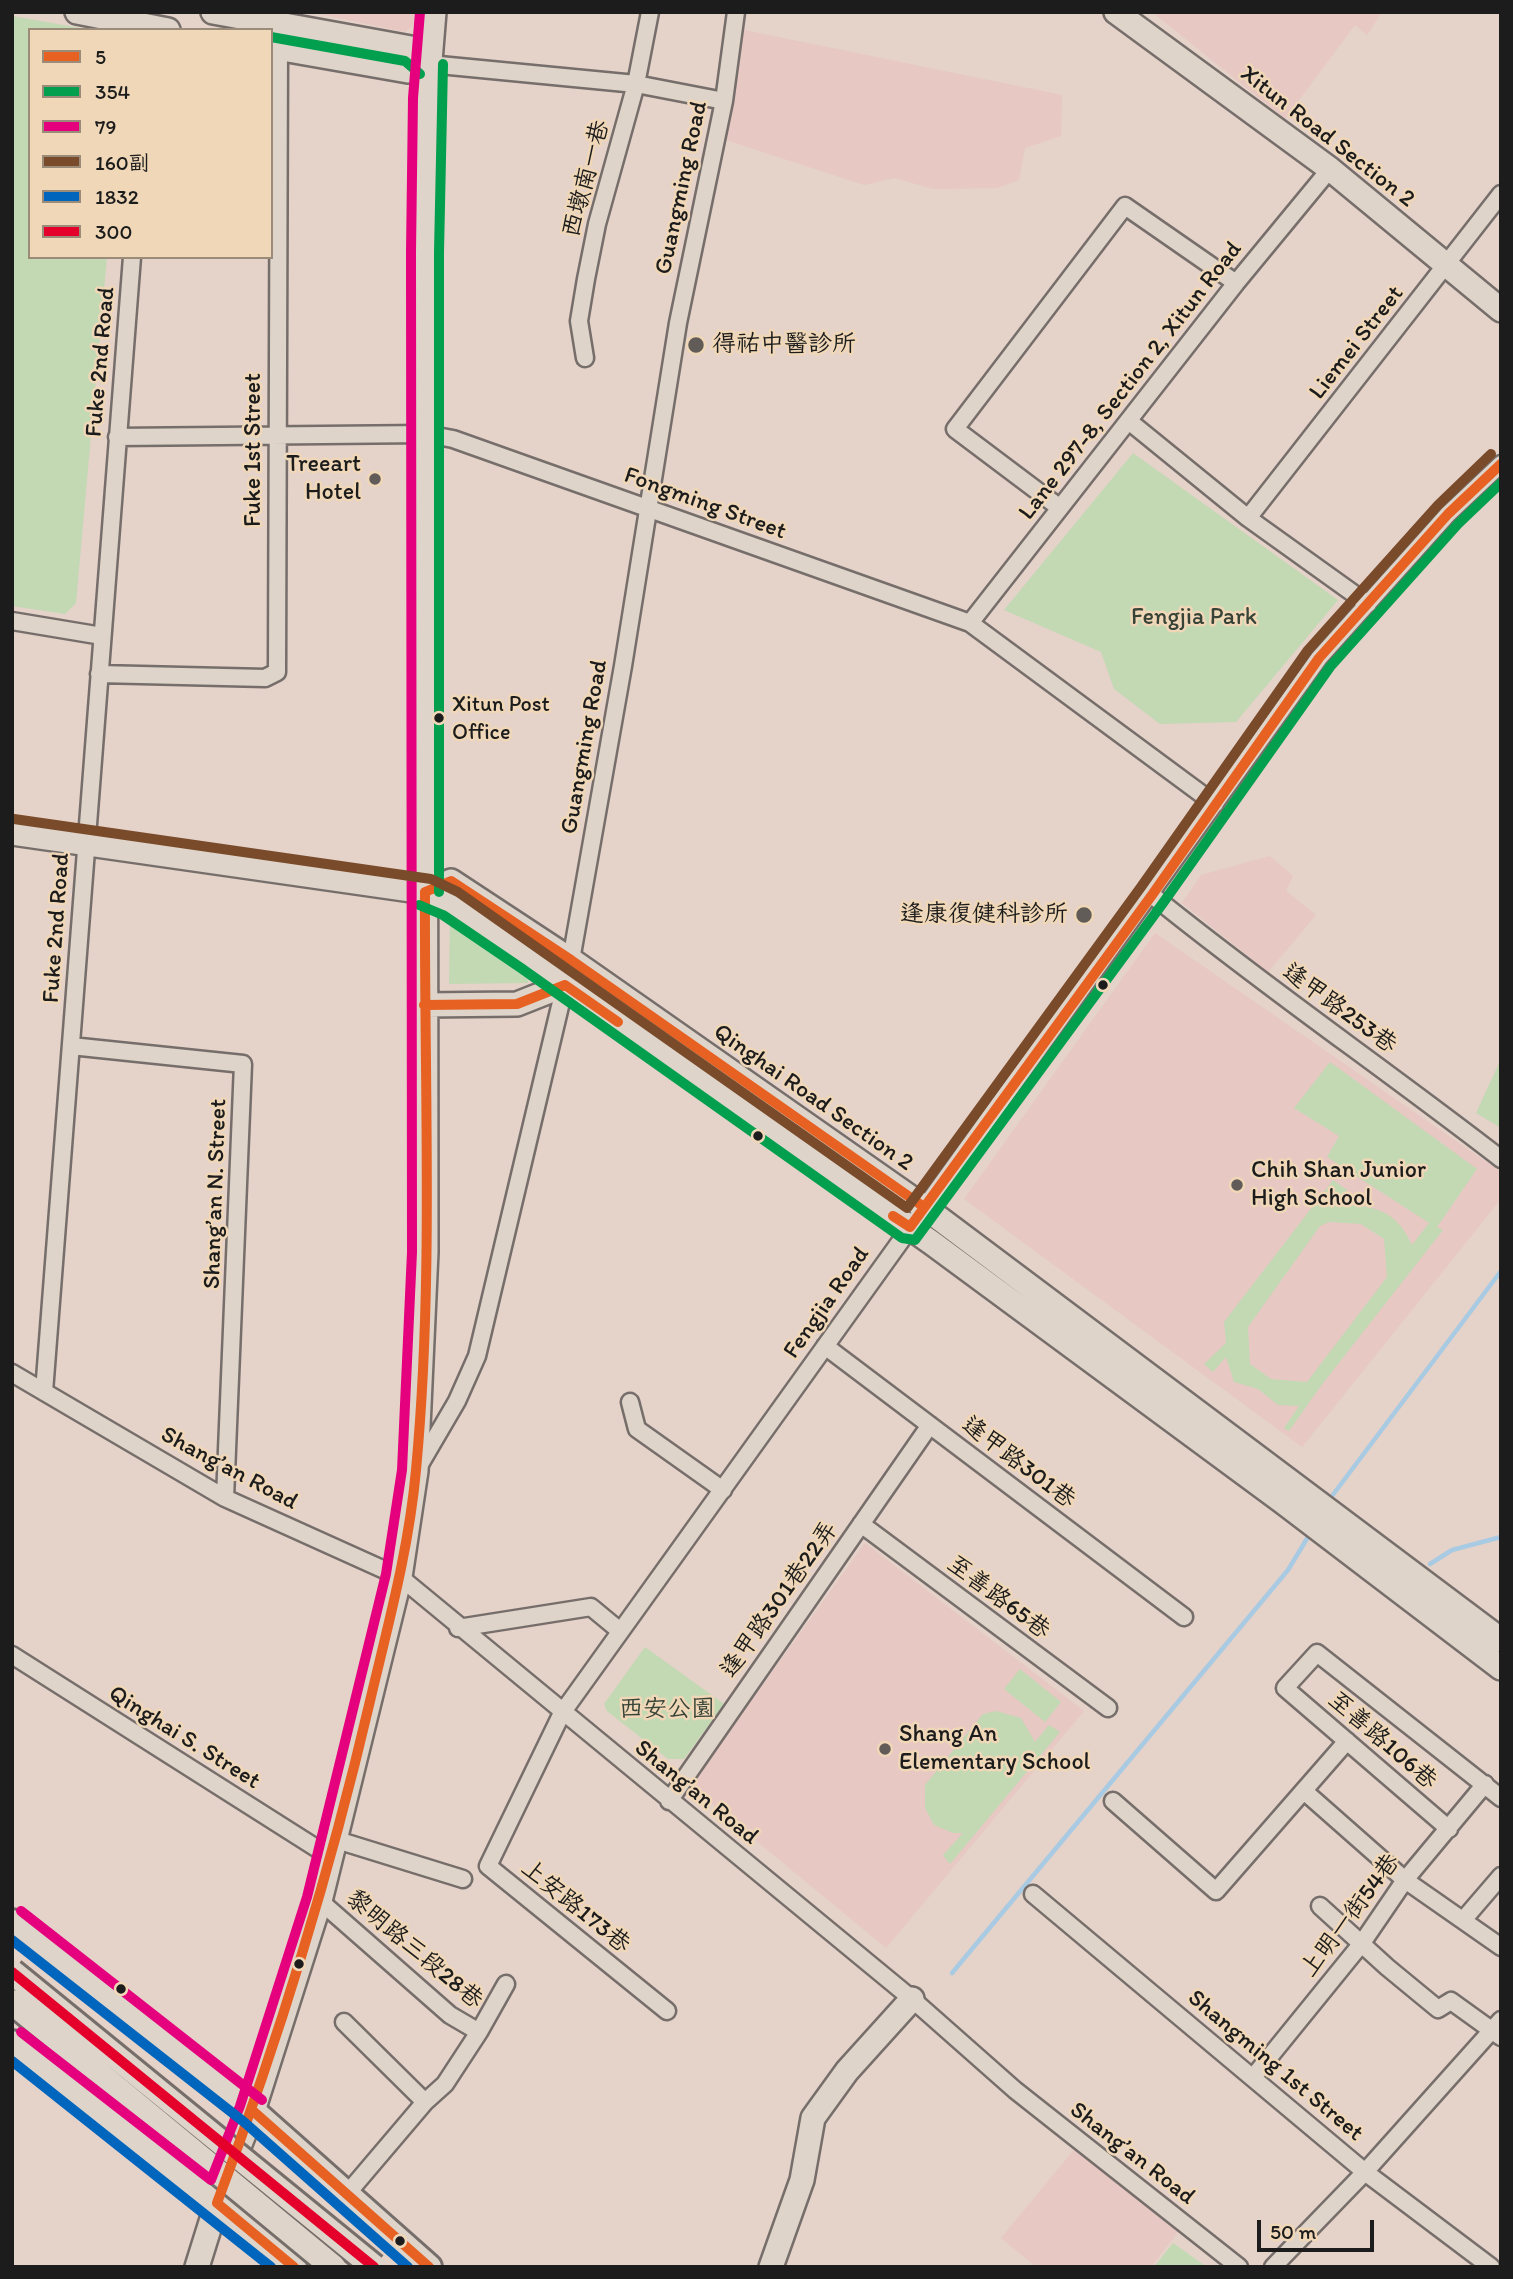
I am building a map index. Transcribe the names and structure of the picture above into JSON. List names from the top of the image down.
{
  "streets": {
    "main road": ["Xitun Road Section 2", "Qinghai Road Section 2"],
    "street": [
      "西墩南一巷",
      "Guangming Road",
      "Liemei Street",
      "Fuke 2nd Road",
      "Lane 297-8, Section 2, Xitun Road",
      "Fuke 1st Street",
      "Fongming Street",
      "逢甲路253巷",
      "Shang’an N. Street",
      "Fengjia Road",
      "逢甲路301巷",
      "Shang’an Road",
      "至善路65巷",
      "逢甲路301巷22弄",
      "Qinghai S. Street",
      "至善路106巷",
      "上安路173巷",
      "上明一街54巷",
      "黎明路三段28巷",
      "Shangming 1st Street"
    ]
  },
  "crossings": [
    ["Xitun Road Section 2", "Liemei Street"],
    ["Xitun Road Section 2", "Lane 297-8, Section 2, Xitun Road"],
    ["Guangming Road", "Fongming Street"],
    ["Guangming Road", "Qinghai Road Section 2"],
    ["Fuke 2nd Road", "Fuke 1st Street"],
    ["Fuke 2nd Road", "Fongming Street"],
    ["Fuke 2nd Road", "Qinghai Road Section 2"],
    ["Fuke 2nd Road", "Shang’an N. Street"],
    ["Fuke 2nd Road", "Shang’an Road"],
    ["Lane 297-8, Section 2, Xitun Road", "Fongming Street"],
    ["Fuke 1st Street", "Fongming Street"],
    ["Fongming Street", "Fengjia Road"],
    ["逢甲路253巷", "Fengjia Road"],
    ["Qinghai Road Section 2", "Fengjia Road"],
    ["Shang’an N. Street", "Shang’an Road"],
    ["Fengjia Road", "逢甲路301巷"],
    ["Fengjia Road", "Shang’an Road"],
    ["Fengjia Road", "上安路173巷"],
    ["逢甲路301巷", "逢甲路301巷22弄"],
    ["Shang’an Road", "逢甲路301巷22弄"],
    ["Shang’an Road", "上安路173巷"],
    ["至善路65巷", "逢甲路301巷22弄"],
    ["至善路106巷", "上明一街54巷"],
    ["上明一街54巷", "Shangming 1st Street"]
  ],
  "parks": ["Fengjia Park", "西安公園"],
  "places": [
    "得祐中醫診所",
    "Treeart Hotel",
    "Xitun Post Office",
    "逢康復健科診所",
    "Chih Shan Junior High School",
    "Shang An Elementary School"
  ],
  "lines": [
    "transit line 79",
    "transit line 354",
    "transit line 160副",
    "transit line 5",
    "transit line 1832",
    "transit line 300"
  ],
  "legend": [
    "5",
    "354",
    "79",
    "160副",
    "1832",
    "300"
  ],
  "scale_bar": "50 m"
}
